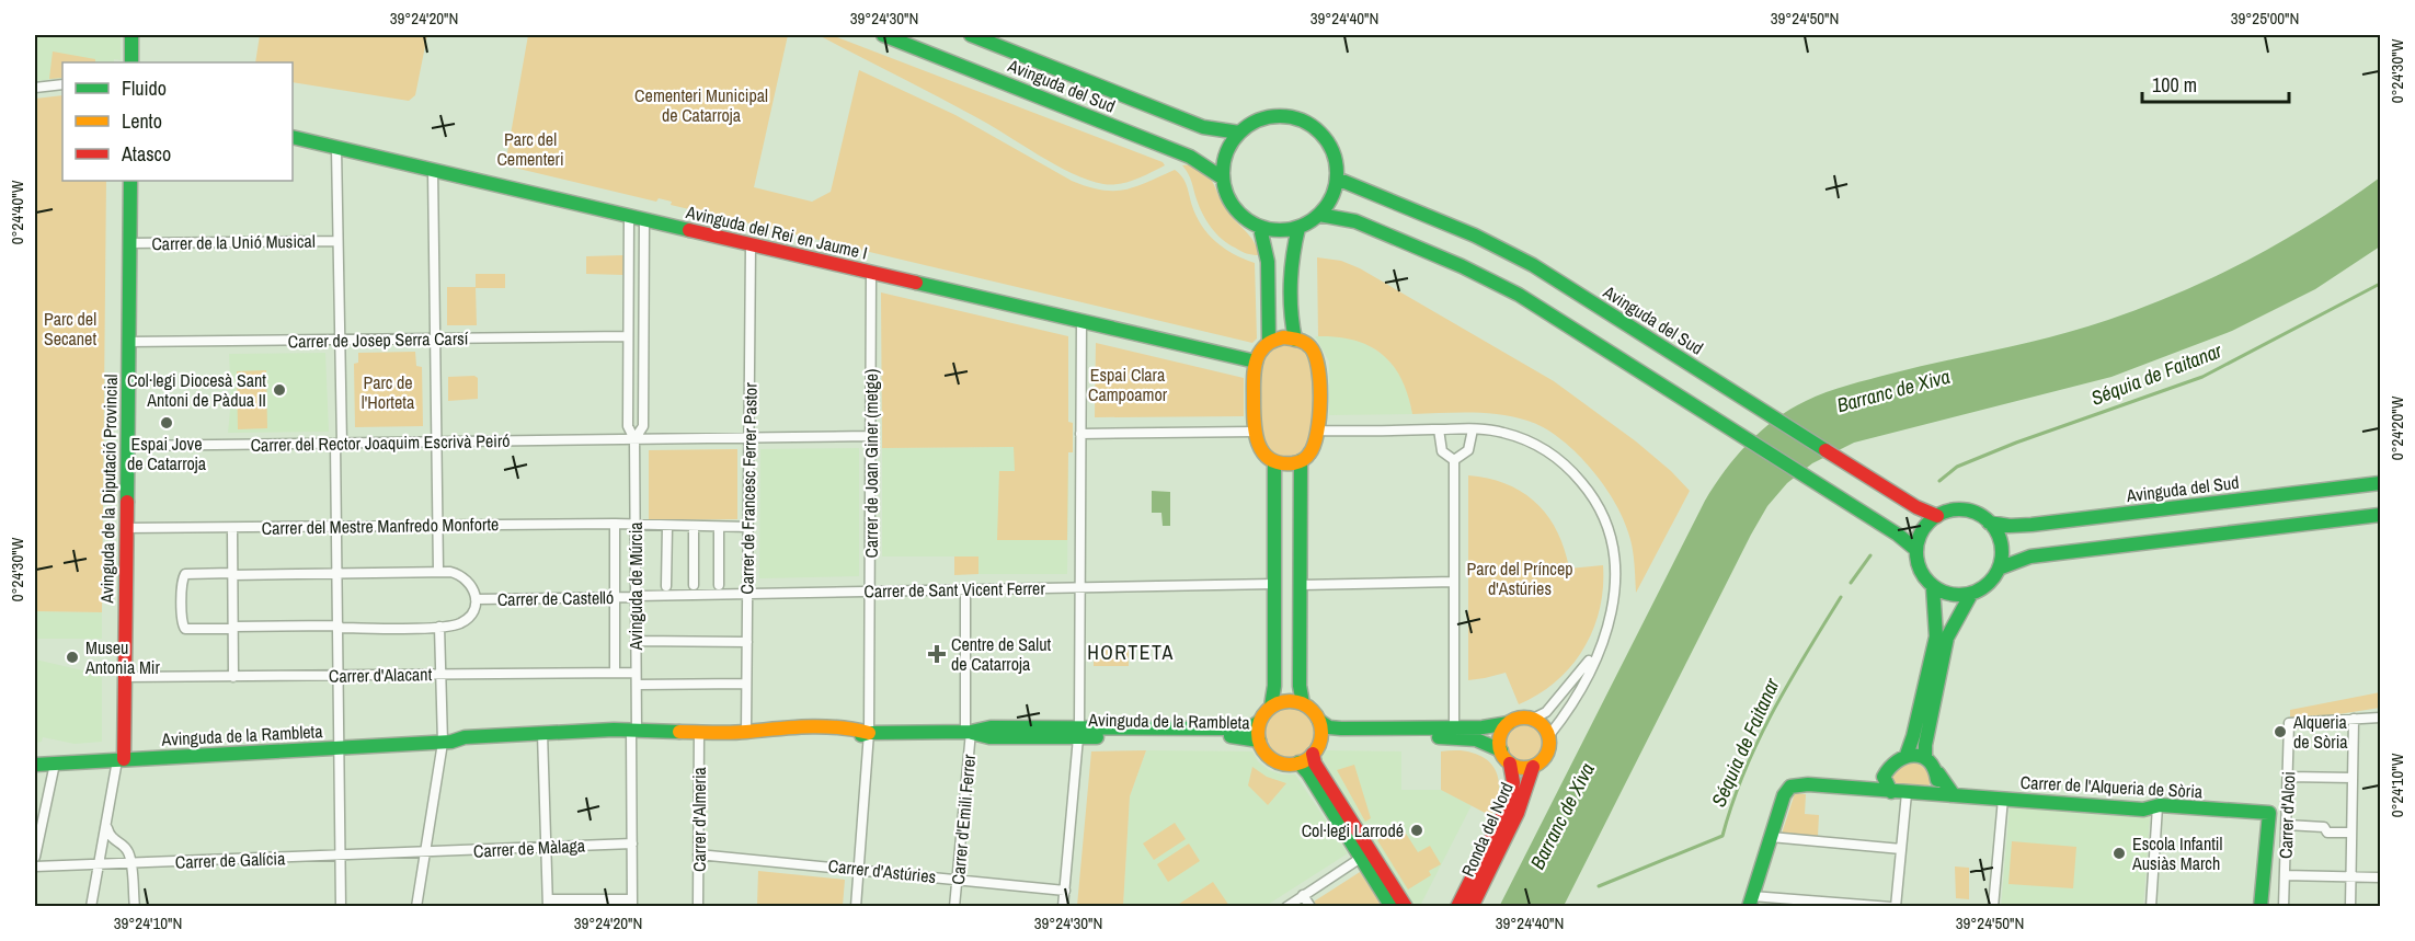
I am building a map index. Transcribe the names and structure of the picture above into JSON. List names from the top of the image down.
{
  "streets": {
    "street": [
      "Avinguda del Sud",
      "Avinguda del Rei en Jaume I",
      "Carrer de la Unió Musical",
      "Carrer de Josep Serra Carsí",
      "Carrer del Rector Joaquim Escrivà Peiró",
      "Carrer de Joan Giner (metge)",
      "Avinguda de la Diputació Provincial",
      "Carrer de Francesc Ferrer Pastor",
      "Carrer del Mestre Manfredo Monforte",
      "Avinguda de Múrcia",
      "Carrer de Sant Vicent Ferrer",
      "Carrer de Castelló",
      "Carrer d'Alacant",
      "Avinguda de la Rambleta",
      "Carrer de l'Alqueria de Sòria",
      "Carrer d'Alcoi",
      "Carrer d'Almeria",
      "Carrer d'Emili Ferrer",
      "Ronda del Nord",
      "Carrer de Màlaga",
      "Carrer de Galícia",
      "Carrer d'Astúries"
    ]
  },
  "crossings": [
    ["Avinguda del Rei en Jaume I", "Carrer de Joan Giner (metge)"],
    ["Avinguda del Rei en Jaume I", "Carrer de Francesc Ferrer Pastor"],
    ["Avinguda del Rei en Jaume I", "Avinguda de Múrcia"],
    ["Carrer de la Unió Musical", "Avinguda de la Diputació Provincial"],
    ["Carrer de Josep Serra Carsí", "Avinguda de la Diputació Provincial"],
    ["Carrer de Josep Serra Carsí", "Avinguda de Múrcia"],
    ["Carrer del Rector Joaquim Escrivà Peiró", "Carrer de Joan Giner (metge)"],
    ["Carrer del Rector Joaquim Escrivà Peiró", "Avinguda de la Diputació Provincial"],
    ["Carrer del Rector Joaquim Escrivà Peiró", "Carrer de Francesc Ferrer Pastor"],
    ["Carrer del Rector Joaquim Escrivà Peiró", "Avinguda de Múrcia"],
    ["Carrer de Joan Giner (metge)", "Carrer de Sant Vicent Ferrer"],
    ["Carrer de Joan Giner (metge)", "Avinguda de la Rambleta"],
    ["Carrer de Joan Giner (metge)", "Carrer d'Astúries"],
    ["Avinguda de la Diputació Provincial", "Carrer del Mestre Manfredo Monforte"],
    ["Avinguda de la Diputació Provincial", "Carrer d'Alacant"],
    ["Avinguda de la Diputació Provincial", "Avinguda de la Rambleta"],
    ["Carrer de Francesc Ferrer Pastor", "Carrer del Mestre Manfredo Monforte"],
    ["Carrer de Francesc Ferrer Pastor", "Carrer de Sant Vicent Ferrer"],
    ["Carrer de Francesc Ferrer Pastor", "Avinguda de la Rambleta"],
    ["Carrer del Mestre Manfredo Monforte", "Avinguda de Múrcia"],
    ["Avinguda de Múrcia", "Carrer de Sant Vicent Ferrer"],
    ["Avinguda de Múrcia", "Carrer de Castelló"],
    ["Avinguda de Múrcia", "Carrer d'Alacant"],
    ["Avinguda de Múrcia", "Avinguda de la Rambleta"],
    ["Avinguda de Múrcia", "Carrer de Màlaga"],
    ["Carrer de Sant Vicent Ferrer", "Carrer de Castelló"],
    ["Carrer de Sant Vicent Ferrer", "Carrer d'Emili Ferrer"],
    ["Avinguda de la Rambleta", "Carrer d'Almeria"],
    ["Avinguda de la Rambleta", "Carrer d'Emili Ferrer"],
    ["Carrer d'Almeria", "Carrer d'Astúries"],
    ["Carrer d'Emili Ferrer", "Carrer d'Astúries"],
    ["Carrer de Màlaga", "Carrer de Galícia"]
  ],
  "districts": ["HORTETA"],
  "water": ["Séquia de Faitanar", "Barranc de Xiva"],
  "parks": [
    "Cementeri Municipal de Catarroja",
    "Parc del Cementeri",
    "Parc del Secanet",
    "Espai Clara Campoamor",
    "Parc de l'Horteta",
    "Parc del Príncep d'Astúries"
  ],
  "places": {
    "other": [
      "Col·legi Diocesà Sant Antoni de Pàdua II",
      "Espai Jove de Catarroja",
      "Museu Antonia Mir",
      "Alqueria de Sòria",
      "Col·legi Larrodé",
      "Escola Infantil Ausiàs March"
    ],
    "health": ["Centre de Salut de Catarroja"]
  },
  "legend": ["Fluido", "Lento", "Atasco"],
  "scale_bar": "100 m",
  "coordinates": [
    "39°24'20\"N",
    "39°24'30\"N",
    "39°24'40\"N",
    "39°24'50\"N",
    "39°25'00\"N",
    "0°24'30\"W",
    "0°24'40\"W",
    "0°24'20\"W",
    "0°24'10\"W",
    "39°24'10\"N"
  ]
}
